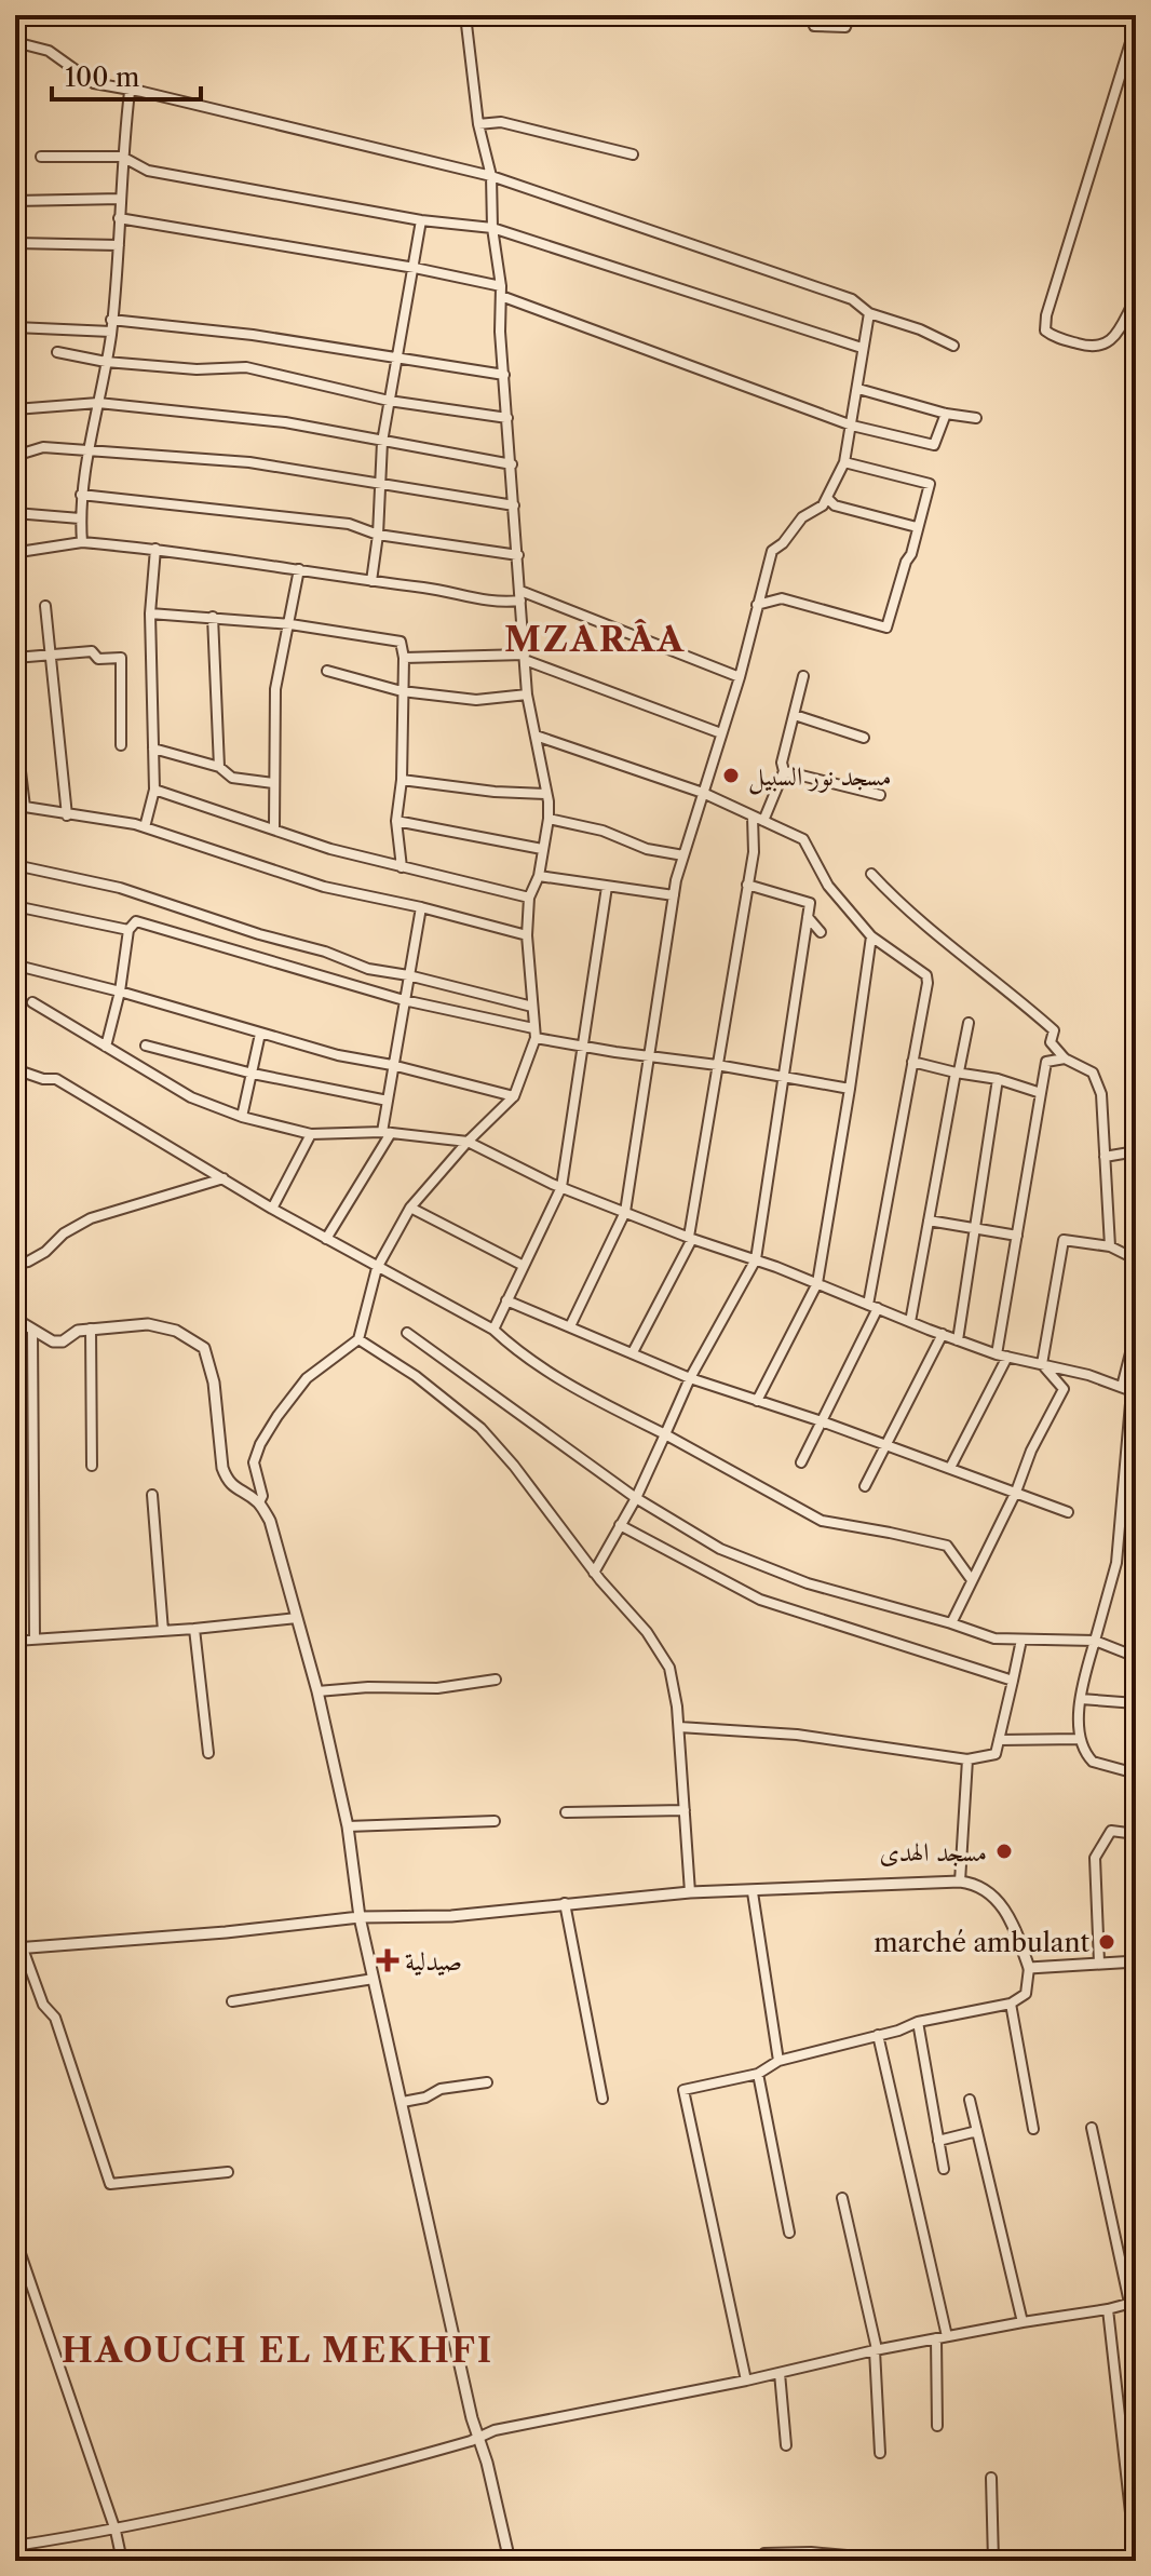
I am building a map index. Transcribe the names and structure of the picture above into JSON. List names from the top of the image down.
{
  "districts": ["MZARÂA", "HAOUCH EL MEKHFI"],
  "places": {
    "other": ["مسجد نور السبيل", "مسجد الهدى", "marché ambulant"],
    "health": ["صيدلية"]
  },
  "scale_bar": "100 m"
}
